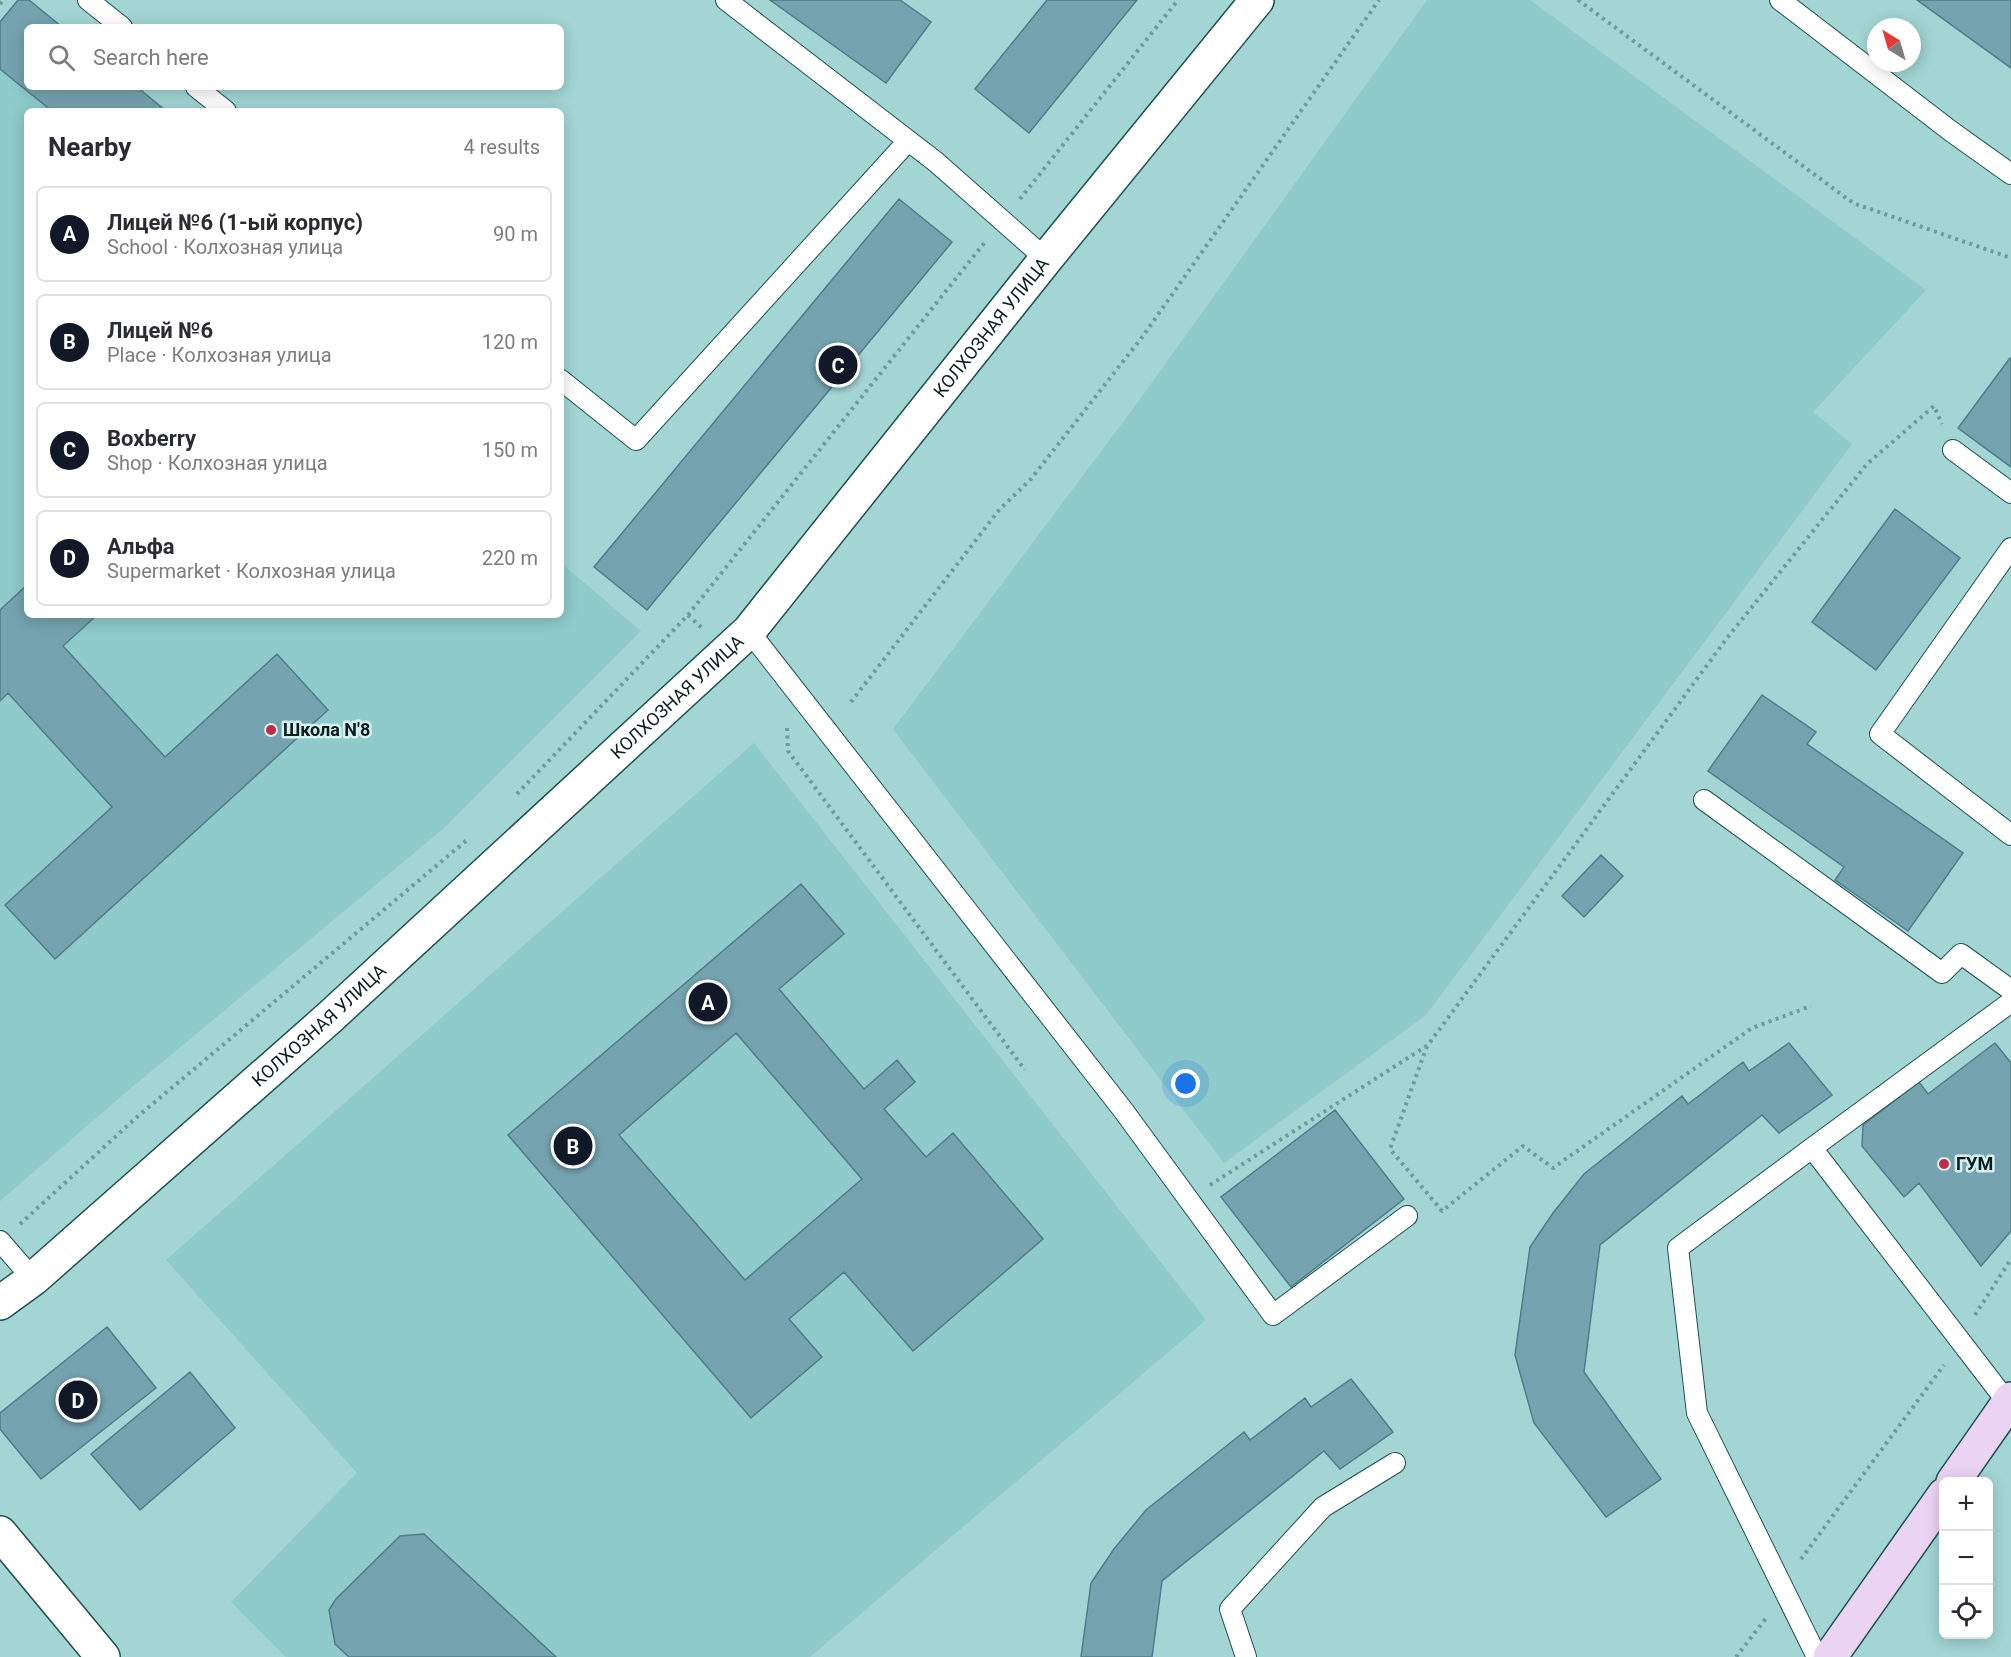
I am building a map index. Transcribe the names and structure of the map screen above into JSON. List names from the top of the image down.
{
  "streets": {
    "street": ["КОЛХОЗНАЯ УЛИЦА"]
  },
  "places": ["Школа N'8", "ГУМ"],
  "north": "top left",
  "page": {
    "search": "Search here",
    "heading": ["Nearby", "4 results"],
    "list": [
      {
        "mark": "A",
        "name": "Лицей №6 (1-ый корпус)",
        "note": "School · Колхозная улица",
        "value": "90 m"
      },
      {
        "mark": "B",
        "name": "Лицей №6",
        "note": "Place · Колхозная улица",
        "value": "120 m"
      },
      {
        "mark": "C",
        "name": "Boxberry",
        "note": "Shop · Колхозная улица",
        "value": "150 m"
      },
      {
        "mark": "D",
        "name": "Альфа",
        "note": "Supermarket · Колхозная улица",
        "value": "220 m"
      }
    ],
    "pins": [
      "C",
      "A",
      "B",
      "D"
    ],
    "map_buttons": ["+", "−"]
  }
}
